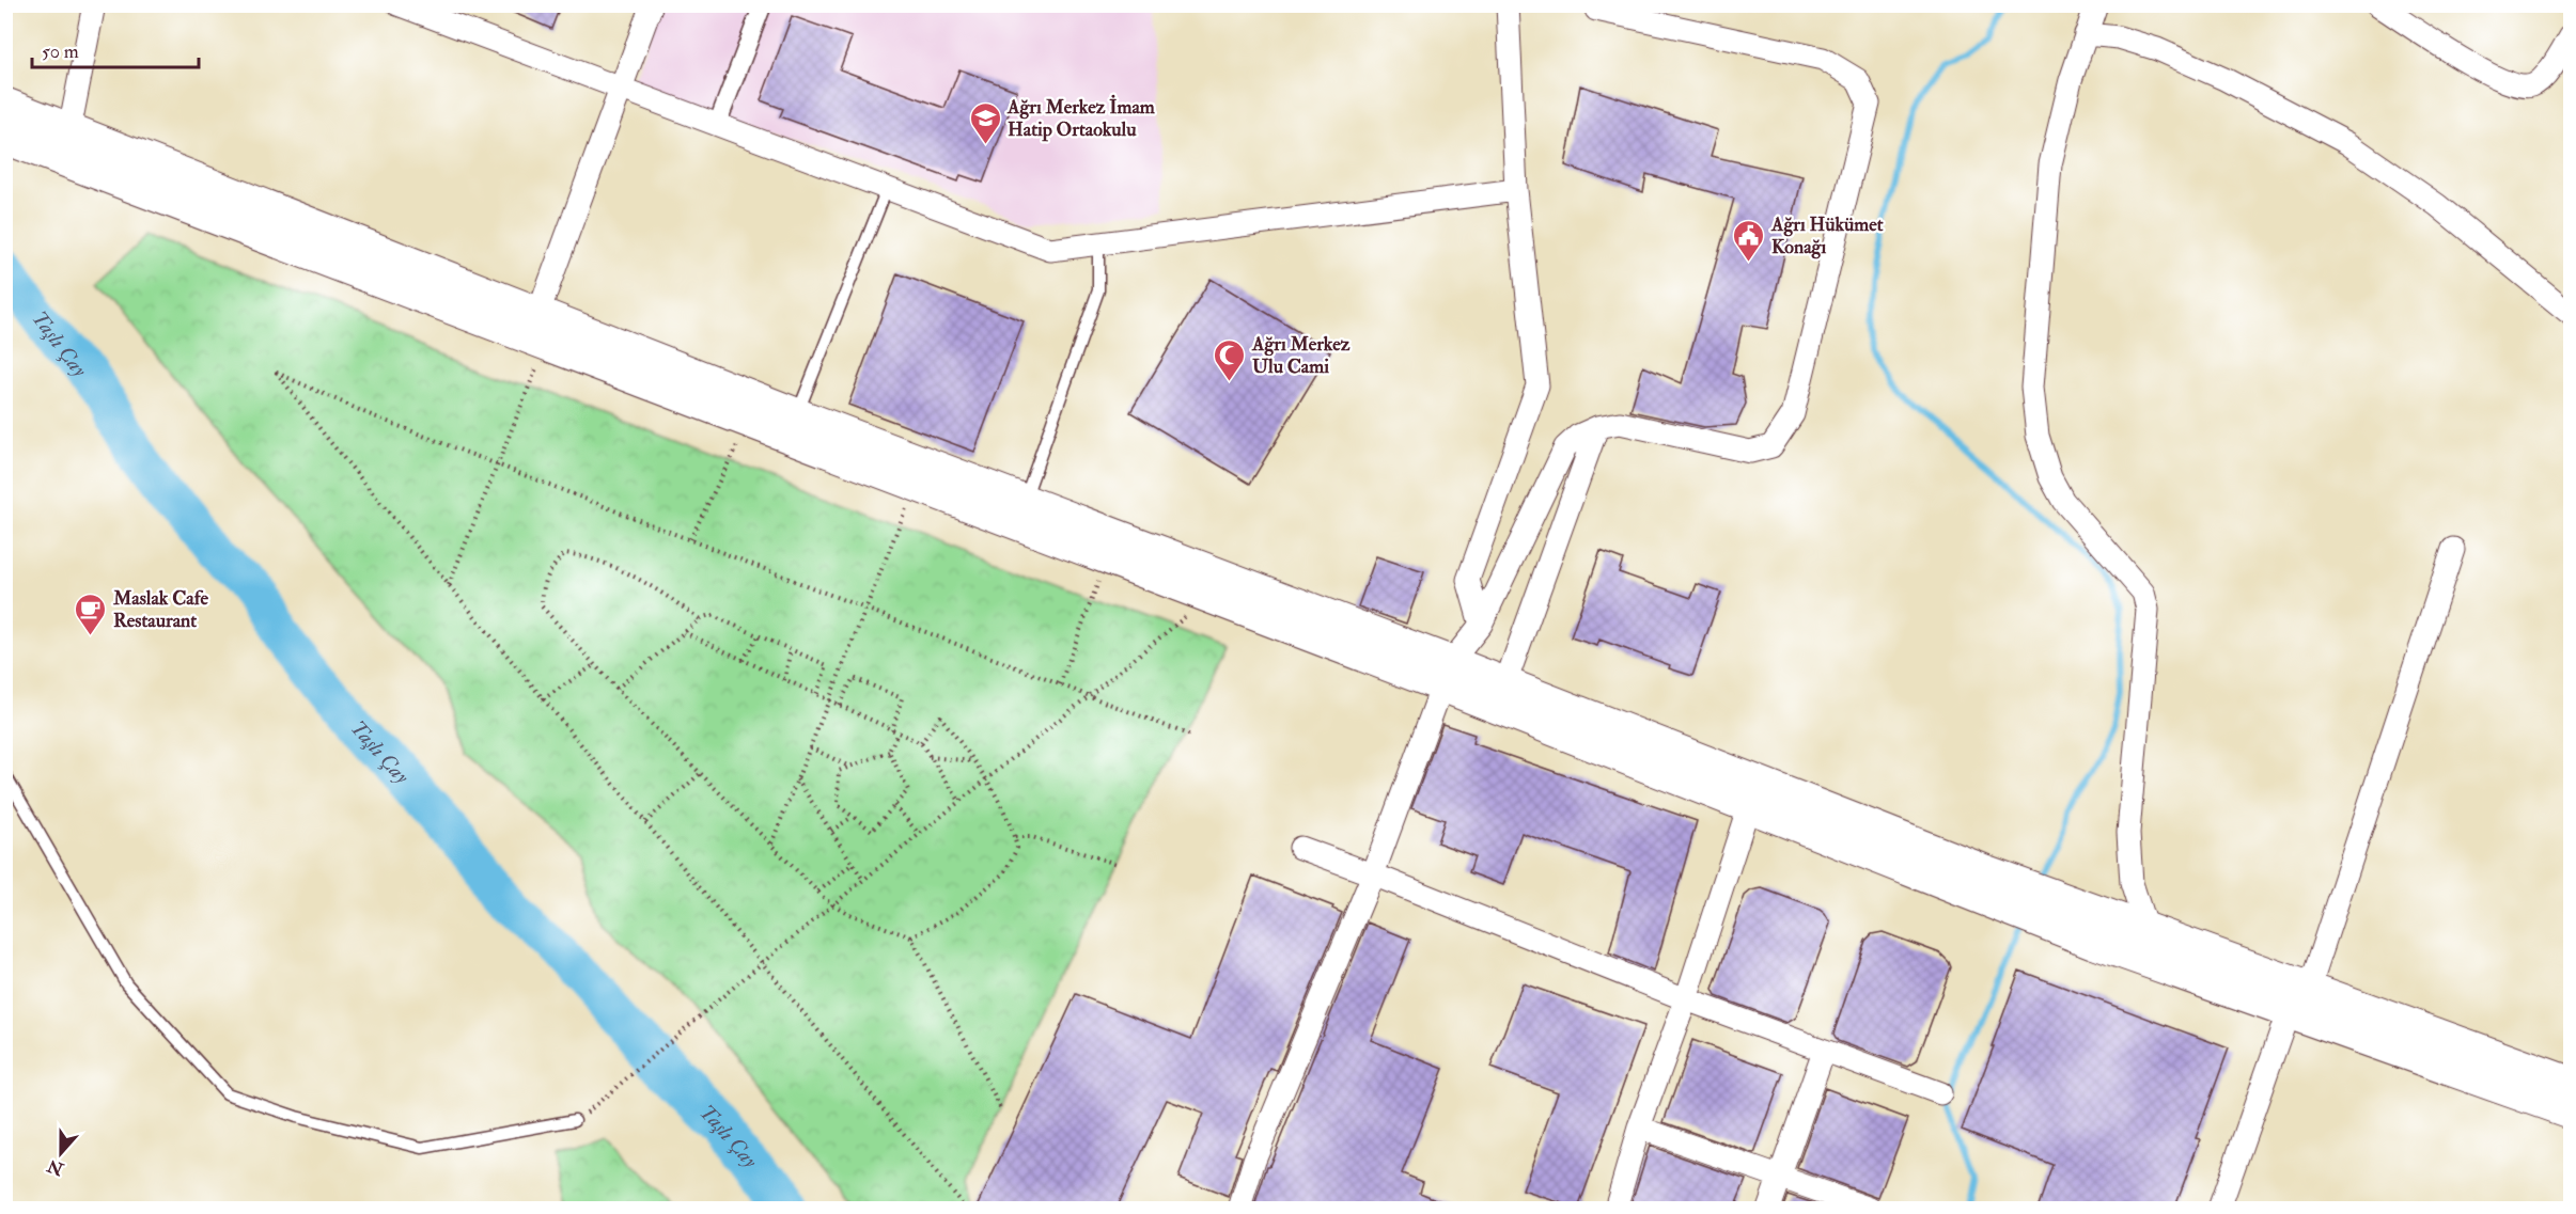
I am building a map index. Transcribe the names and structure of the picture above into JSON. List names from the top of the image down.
{
  "water": ["Taşlı Çay"],
  "places": {
    "school or university": ["Ağrı Merkez İmam Hatip Ortaokulu"],
    "public building": ["Ağrı Hükümet Konağı"],
    "mosque": ["Ağrı Merkez Ulu Cami"],
    "cafe": ["Maslak Cafe Restaurant"]
  },
  "scale_bar": "50 m",
  "north": "bottom"
}
